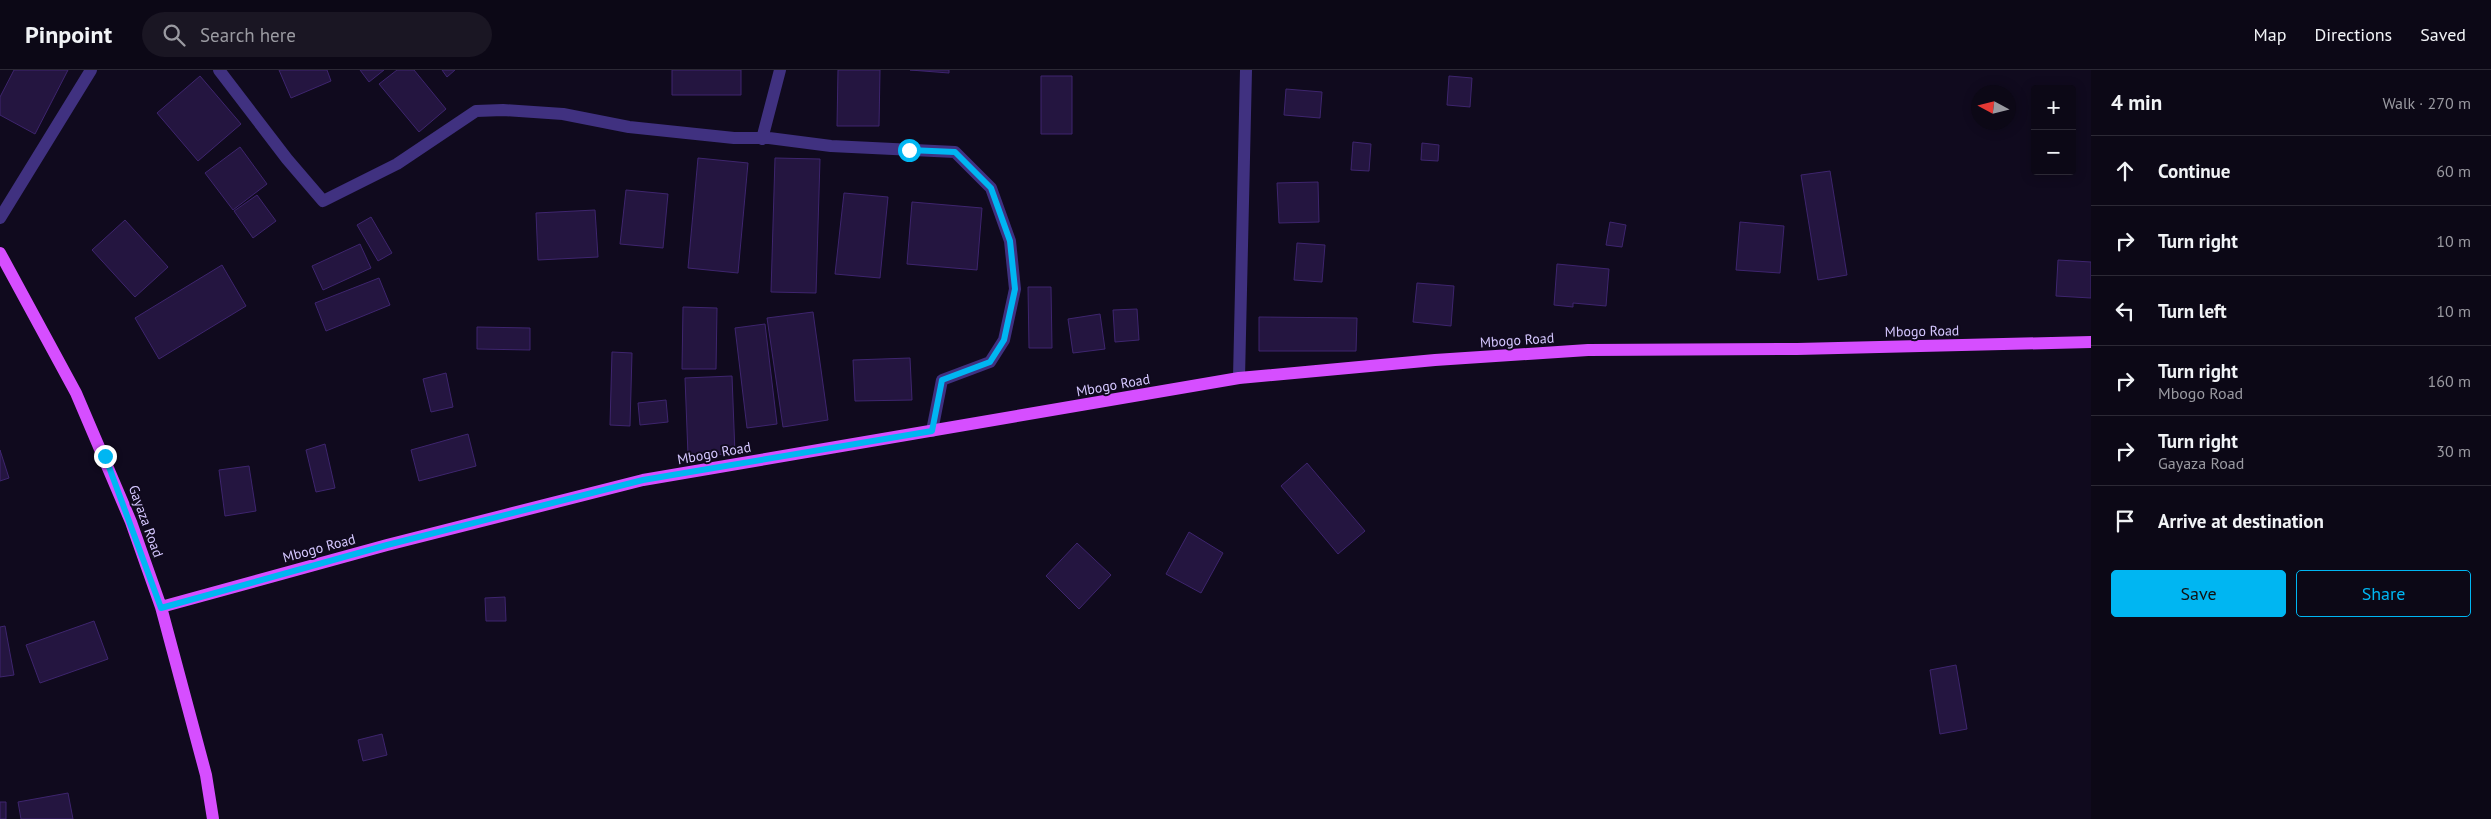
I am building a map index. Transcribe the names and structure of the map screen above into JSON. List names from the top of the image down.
{
  "streets": {
    "main road": ["Mbogo Road", "Gayaza Road"]
  },
  "crossings": [
    ["Mbogo Road", "Gayaza Road"]
  ],
  "north": "left",
  "page": {
    "header": "Pinpoint",
    "search": "Search here",
    "nav": ["Map", "Directions", "Saved"],
    "heading": ["4 min", "Walk · 270 m"],
    "map_buttons": ["+", "−"],
    "list": [
      ["Continue", "60 m"],
      ["Turn right", "10 m"],
      ["Turn left", "10 m"],
      ["Turn right", "Mbogo Road", "160 m"],
      ["Turn right", "Gayaza Road", "30 m"],
      "Arrive at destination"
    ],
    "buttons": ["Save", "Share"]
  }
}
